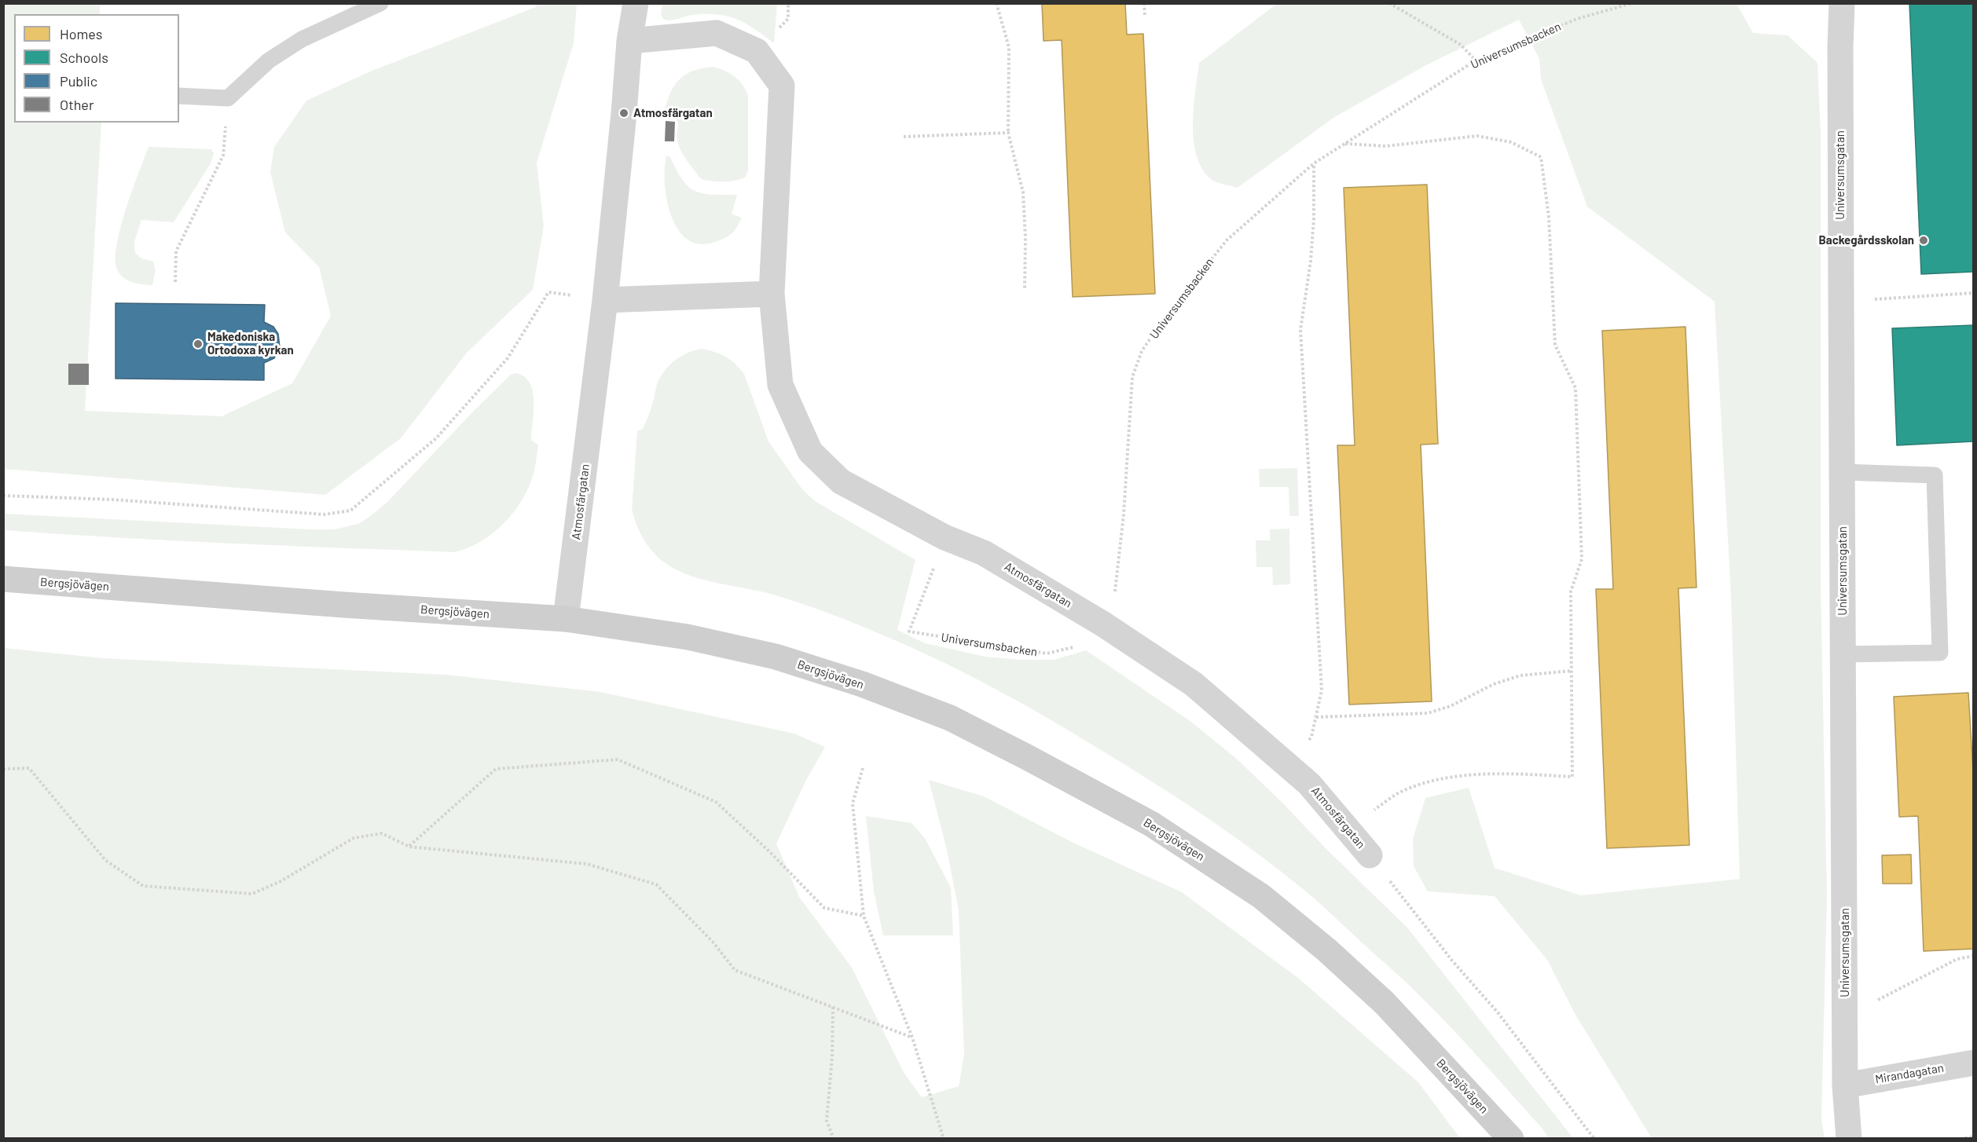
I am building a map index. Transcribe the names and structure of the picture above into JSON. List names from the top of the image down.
{
  "streets": {
    "street": [
      "Universumsgatan",
      "Atmosfärgatan",
      "Bergsjövägen",
      "Mirandagatan"
    ],
    "path": ["Universumsbacken"]
  },
  "crossings": [
    ["Universumsbacken", "Atmosfärgatan"],
    ["Universumsgatan", "Mirandagatan"],
    ["Atmosfärgatan", "Bergsjövägen"]
  ],
  "places": ["Atmosfärgatan", "Backegårdsskolan", "Makedoniska Ortodoxa kyrkan"],
  "legend": [
    "Homes",
    "Schools",
    "Public",
    "Other"
  ]
}
